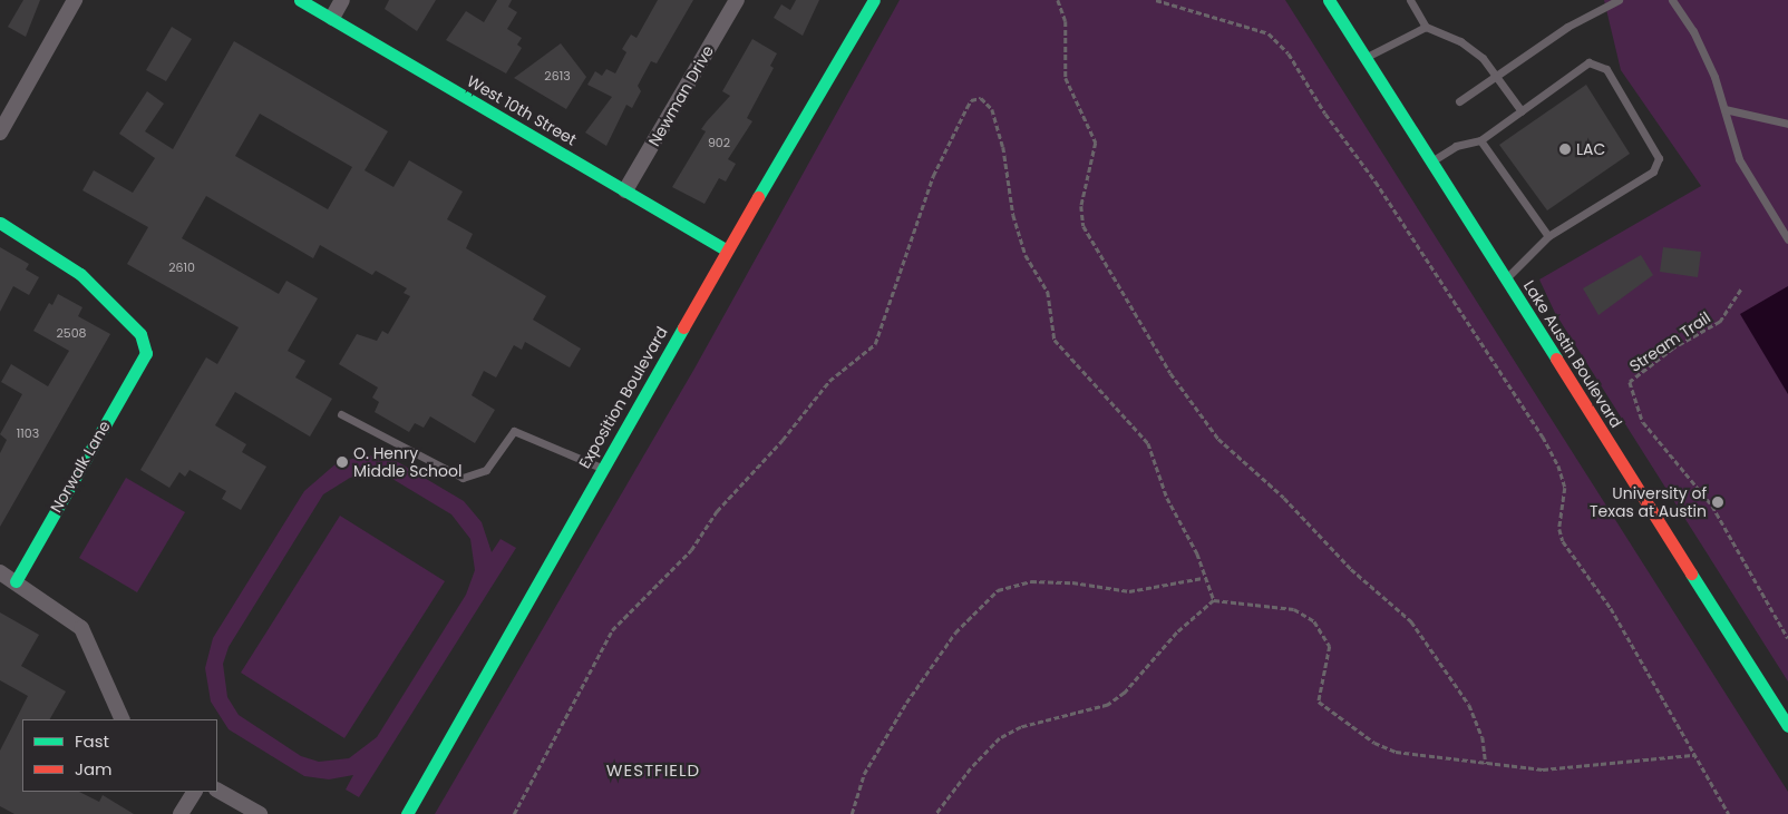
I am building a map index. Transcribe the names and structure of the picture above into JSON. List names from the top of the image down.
{
  "streets": {
    "street": [
      "Newman Drive",
      "West 10th Street",
      "Lake Austin Boulevard",
      "Exposition Boulevard",
      "Norwalk Lane"
    ],
    "path": ["Stream Trail"]
  },
  "crossings": [
    ["Newman Drive", "West 10th Street"],
    ["West 10th Street", "Exposition Boulevard"]
  ],
  "districts": ["WESTFIELD"],
  "places": ["LAC", "O. Henry Middle School", "University of Texas at Austin"],
  "house_numbers": [
    "2613",
    "902",
    "2610",
    "2508",
    "1103"
  ],
  "legend": ["Fast", "Jam"]
}
